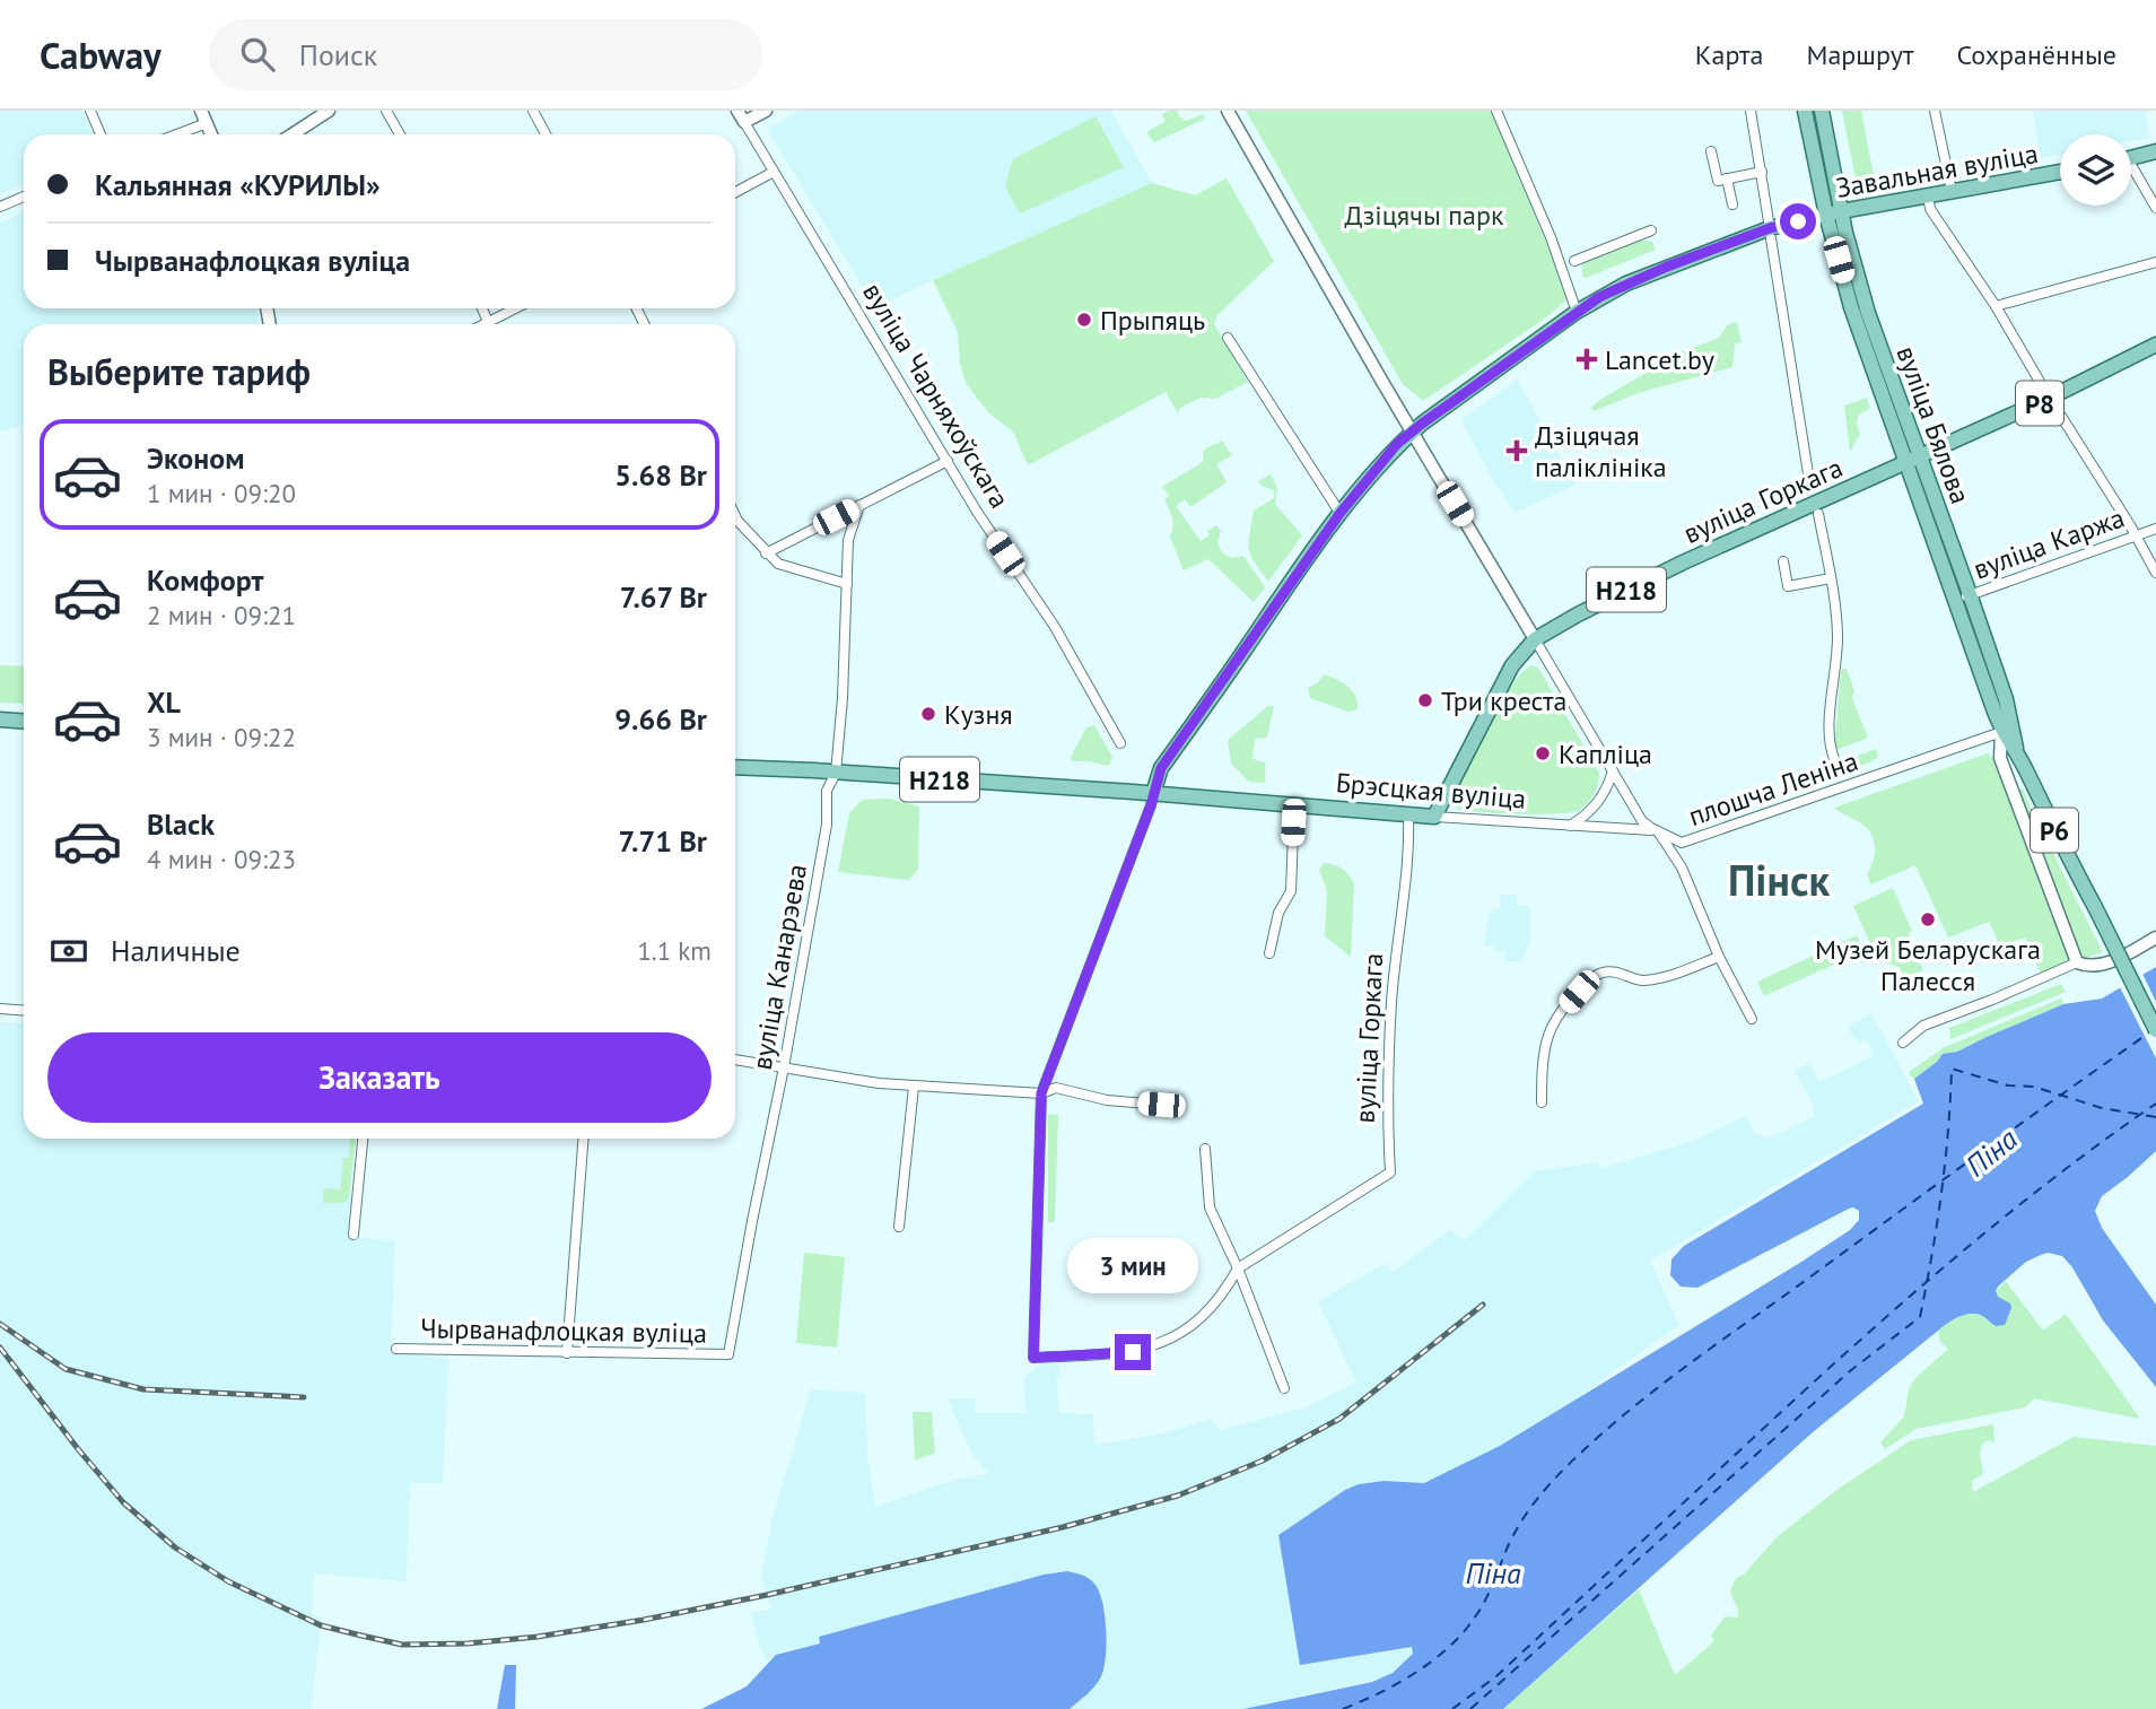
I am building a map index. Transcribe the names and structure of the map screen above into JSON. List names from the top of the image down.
{
  "streets": {
    "main road": [
      "Завальная вуліца",
      "Р8",
      "вуліца Бялова",
      "вуліца Горкага",
      "Н218",
      "Брэсцкая вуліца",
      "Р6"
    ],
    "street": [
      "вуліца Чарняхоўскага",
      "вуліца Каржа",
      "плошча Леніна",
      "вуліца Канарэева",
      "Чырванафлоцкая вуліца"
    ]
  },
  "crossings": [
    ["Завальная вуліца", "вуліца Бялова"],
    ["Завальная вуліца", "Брэсцкая вуліца"],
    ["вуліца Бялова", "вуліца Горкага"],
    ["вуліца Бялова", "вуліца Каржа"],
    ["вуліца Бялова", "плошча Леніна"],
    ["вуліца Горкага", "Брэсцкая вуліца"],
    ["плошча Леніна", "Брэсцкая вуліца"],
    ["Брэсцкая вуліца", "вуліца Канарэева"],
    ["вуліца Канарэева", "Чырванафлоцкая вуліца"]
  ],
  "districts": ["Пінск"],
  "water": ["Піна"],
  "parks": ["Дзіцячы парк"],
  "places": {
    "other": [
      "Прыпяць",
      "Три креста",
      "Кузня",
      "Капліца",
      "Музей Беларускага Палесся"
    ],
    "health": ["Lancet.by", "Дзіцячая паліклініка"]
  },
  "page": {
    "header": "Cabway",
    "search": "Поиск",
    "nav": ["Карта", "Маршрут", "Сохранённые"],
    "banner": ["Кальянная «КУРИЛЫ»", "Чырванафлоцкая вуліца"],
    "heading": "Выберите тариф",
    "list": [
      {
        "name": "Эконом",
        "note": "1 мин · 09:20",
        "value": "5.68 Br"
      },
      {
        "name": "Комфорт",
        "note": "2 мин · 09:21",
        "value": "7.67 Br"
      },
      {
        "name": "XL",
        "note": "3 мин · 09:22",
        "value": "9.66 Br"
      },
      {
        "name": "Black",
        "note": "4 мин · 09:23",
        "value": "7.71 Br"
      }
    ],
    "pay": ["Наличные", "1.1 km"],
    "buttons": "Заказать",
    "bubble": "3 мин"
  }
}
